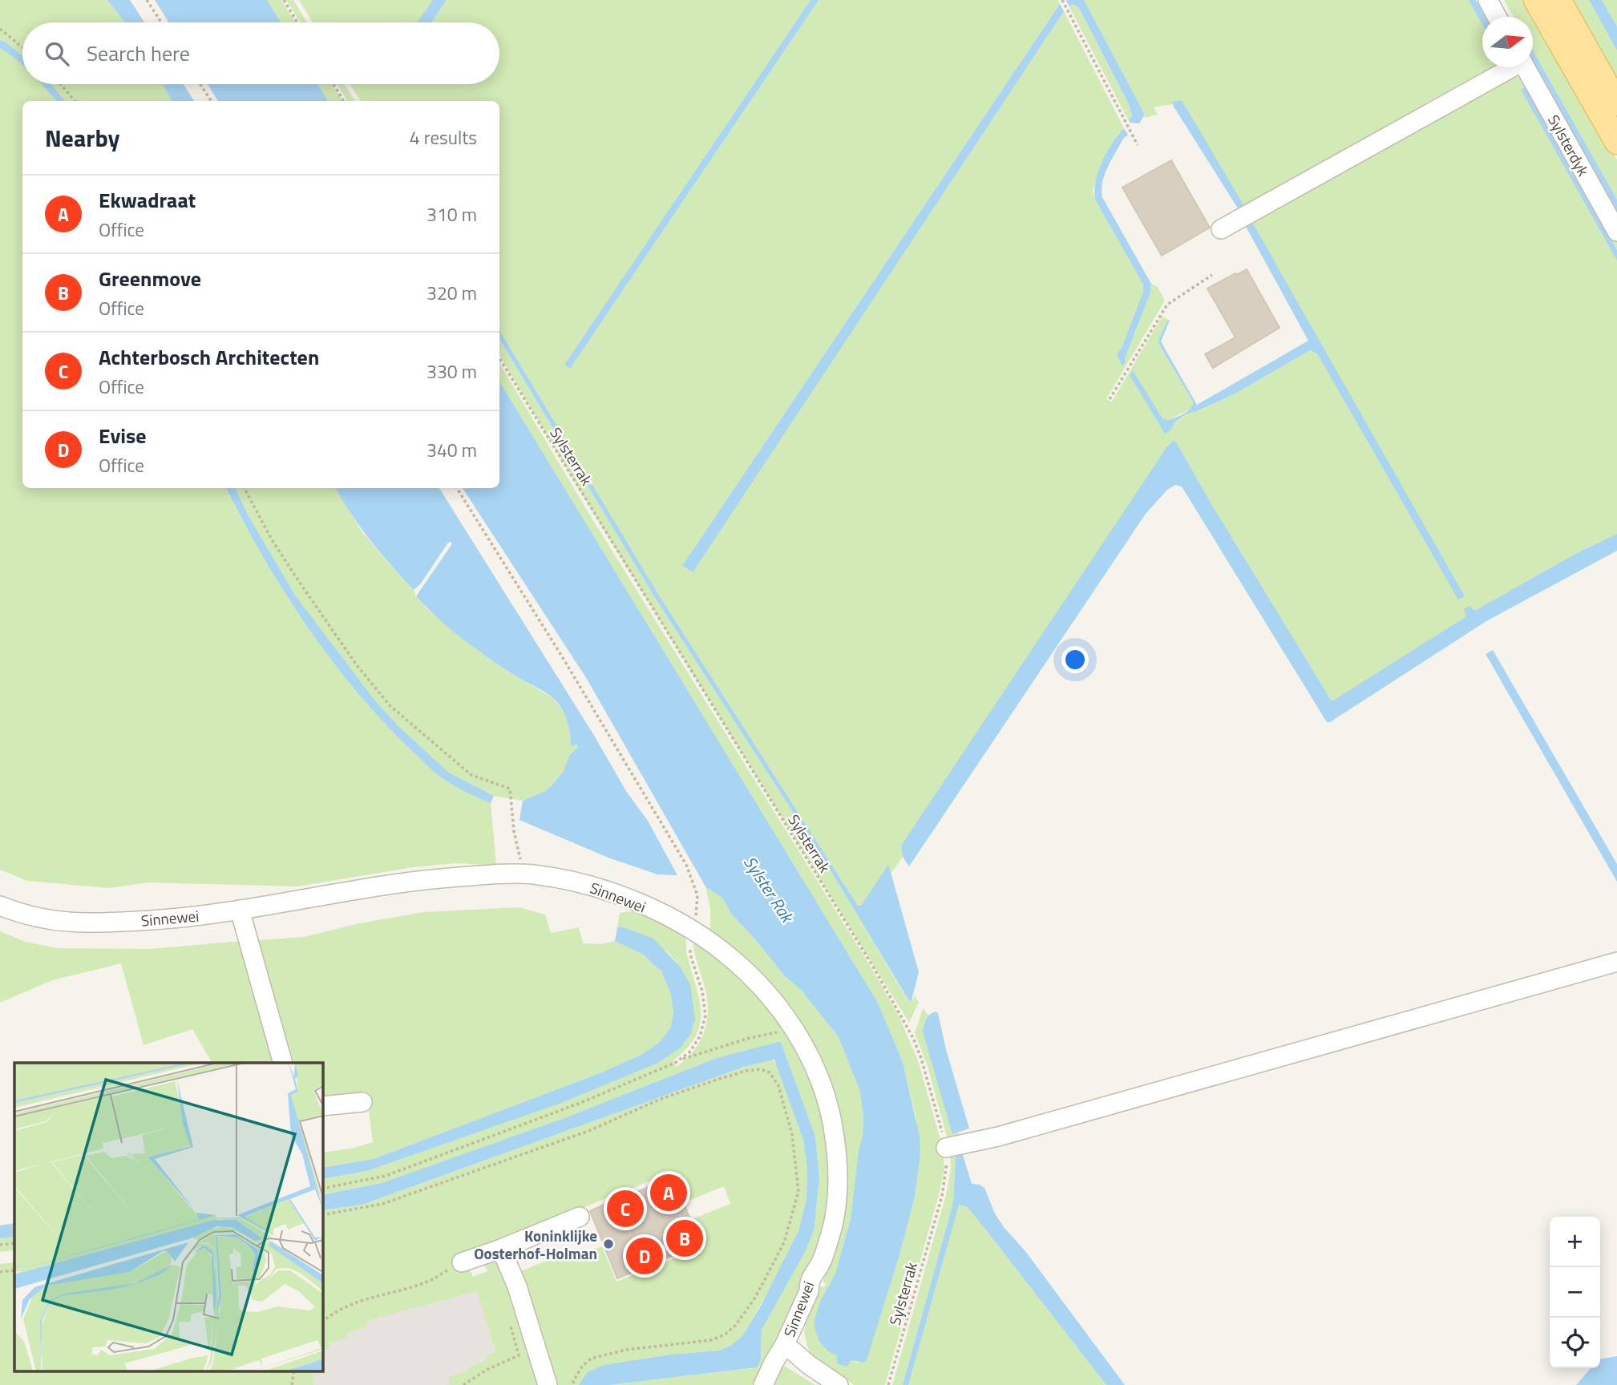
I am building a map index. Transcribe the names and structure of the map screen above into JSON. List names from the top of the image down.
{
  "streets": {
    "street": ["Sylsterdyk", "Sinnewei"],
    "path": ["Sylsterrak"]
  },
  "water": ["Sylster Rak"],
  "places": ["Koninklijke Oosterhof-Holman"],
  "north": "right",
  "page": {
    "search": "Search here",
    "heading": ["Nearby", "4 results"],
    "list": [
      {
        "mark": "A",
        "name": "Ekwadraat",
        "note": "Office",
        "value": "310 m"
      },
      {
        "mark": "B",
        "name": "Greenmove",
        "note": "Office",
        "value": "320 m"
      },
      {
        "mark": "C",
        "name": "Achterbosch Architecten",
        "note": "Office",
        "value": "330 m"
      },
      {
        "mark": "D",
        "name": "Evise",
        "note": "Office",
        "value": "340 m"
      }
    ],
    "pins": [
      "A",
      "C",
      "B",
      "D"
    ],
    "map_buttons": ["+", "−"]
  }
}
